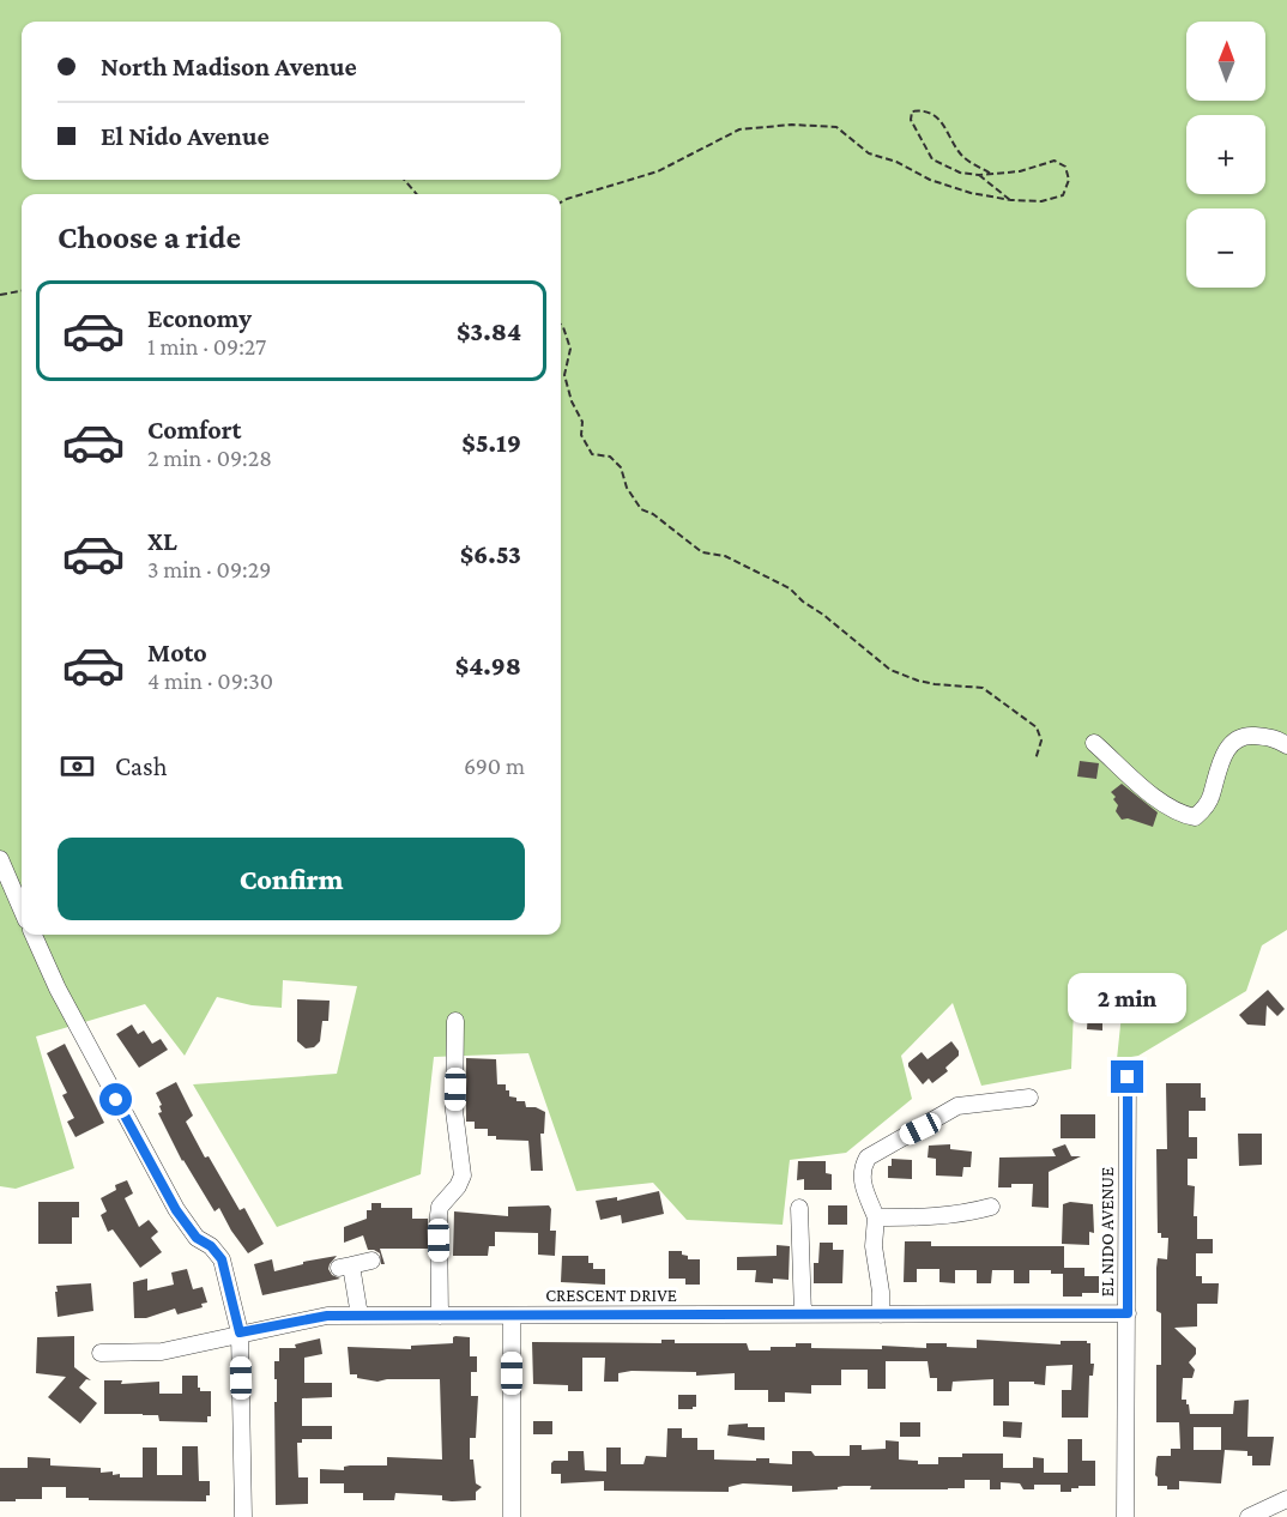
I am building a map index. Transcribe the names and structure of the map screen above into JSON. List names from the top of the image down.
{
  "streets": {
    "street": ["EL NIDO AVENUE", "CRESCENT DRIVE"]
  },
  "crossings": [
    ["EL NIDO AVENUE", "CRESCENT DRIVE"]
  ],
  "north": "top",
  "page": {
    "map_buttons": ["+", "−"],
    "banner": ["North Madison Avenue", "El Nido Avenue"],
    "heading": "Choose a ride",
    "list": [
      {
        "name": "Economy",
        "note": "1 min · 09:27",
        "value": "$3.84"
      },
      {
        "name": "Comfort",
        "note": "2 min · 09:28",
        "value": "$5.19"
      },
      {
        "name": "XL",
        "note": "3 min · 09:29",
        "value": "$6.53"
      },
      {
        "name": "Moto",
        "note": "4 min · 09:30",
        "value": "$4.98"
      }
    ],
    "pay": ["Cash", "690 m"],
    "buttons": "Confirm",
    "bubble": "2 min"
  }
}
